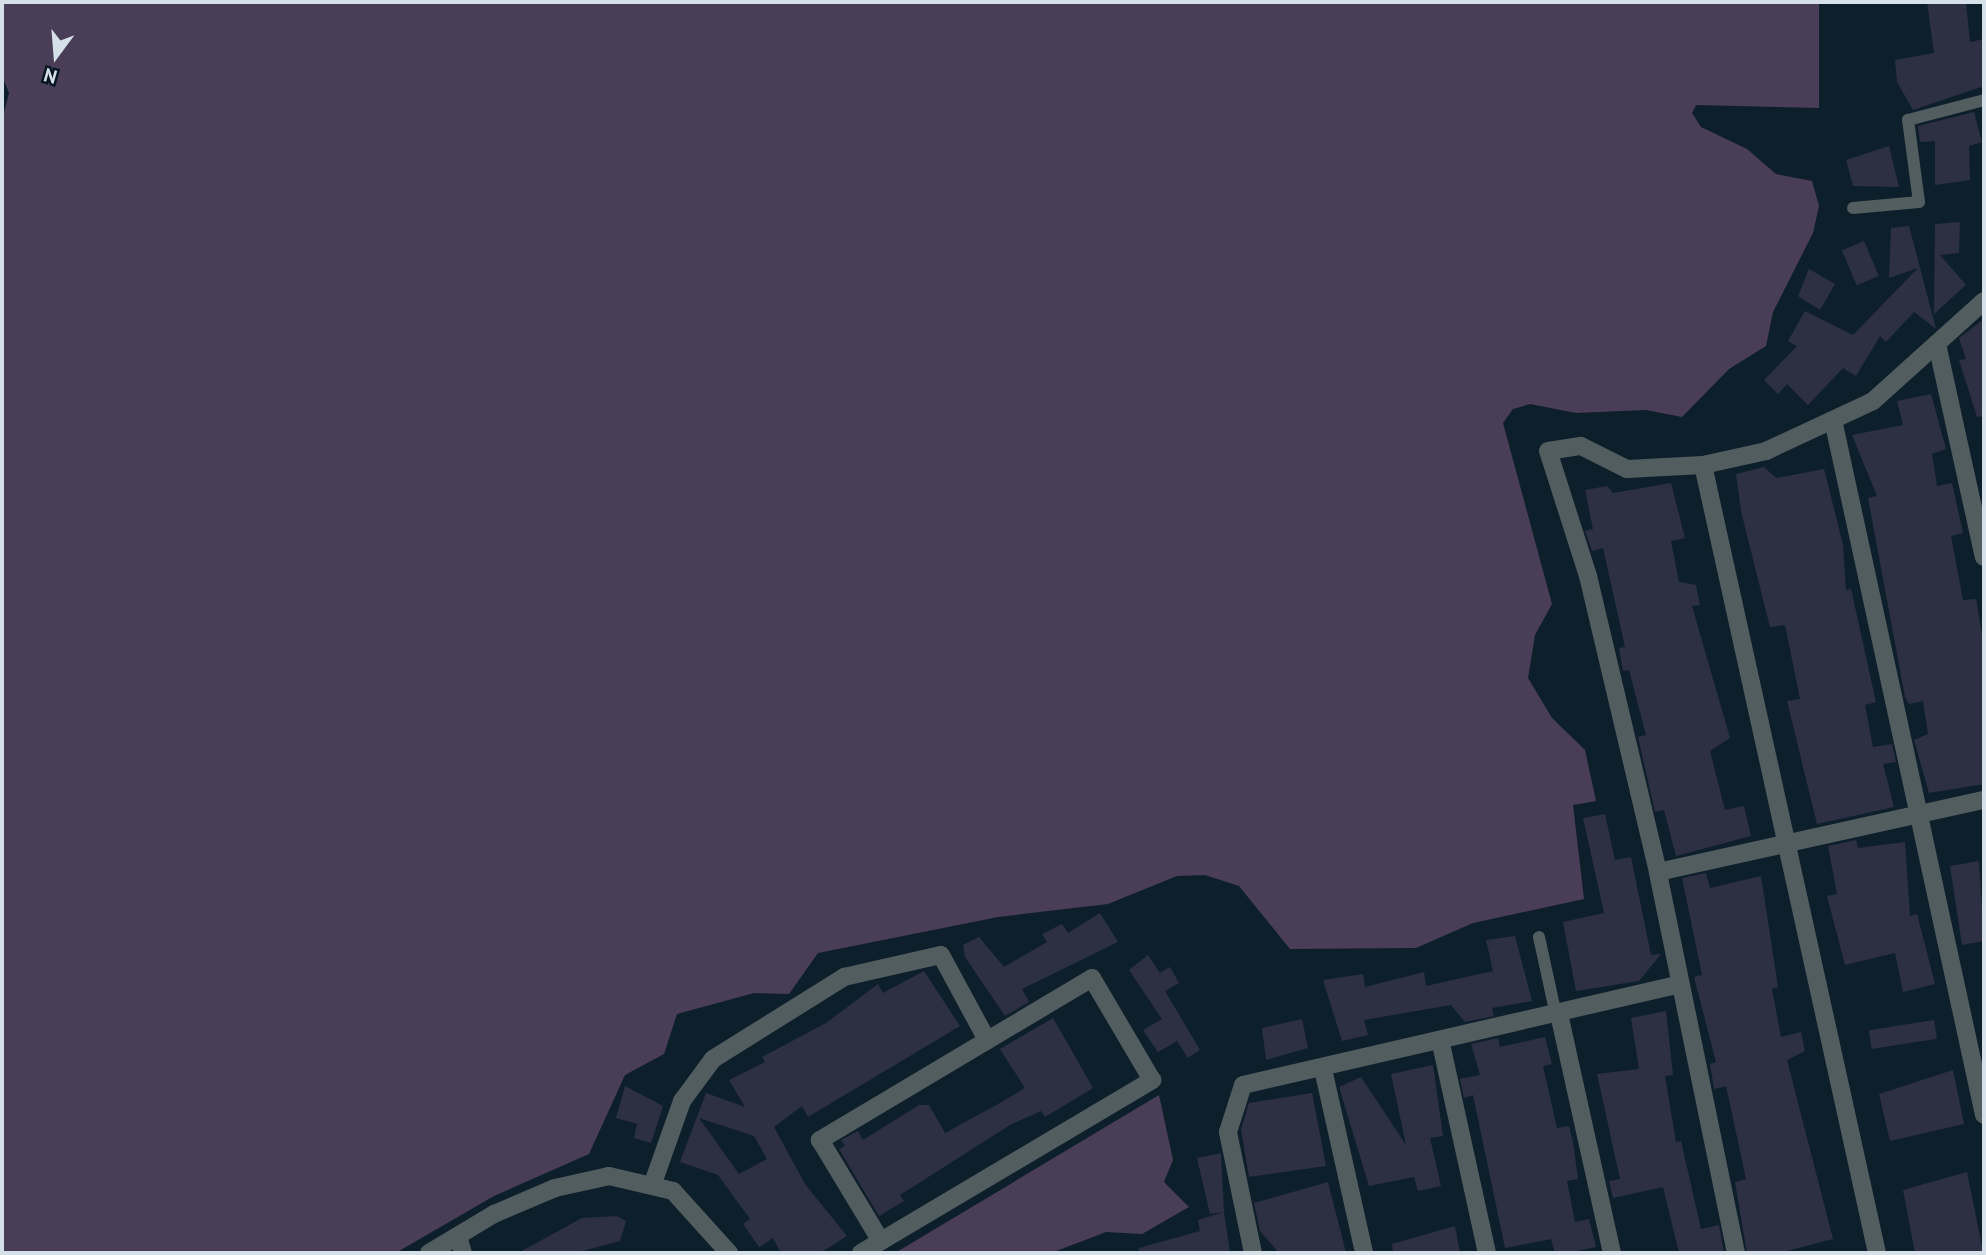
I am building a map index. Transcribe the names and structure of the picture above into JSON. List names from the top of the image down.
{
  "north": "bottom"
}
